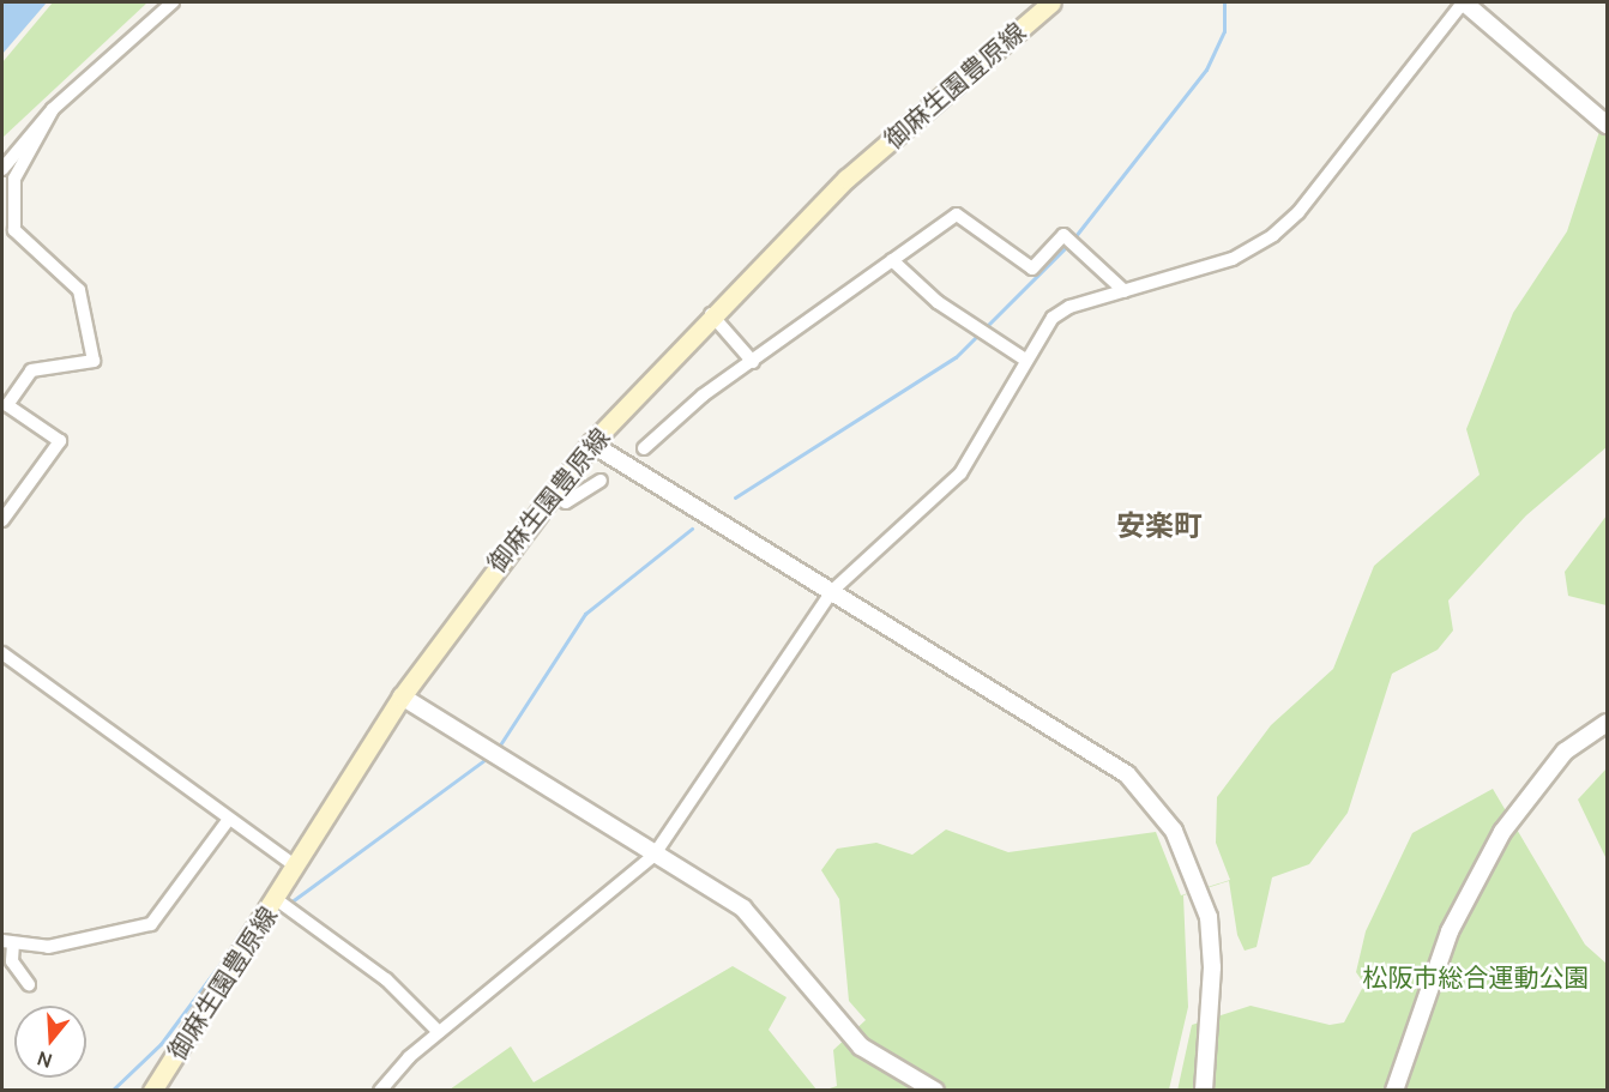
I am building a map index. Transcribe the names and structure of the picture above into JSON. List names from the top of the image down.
{
  "streets": {
    "main road": ["御麻生園豊原線"]
  },
  "districts": ["安楽町"],
  "parks": ["松阪市総合運動公園"],
  "north": "bottom"
}
